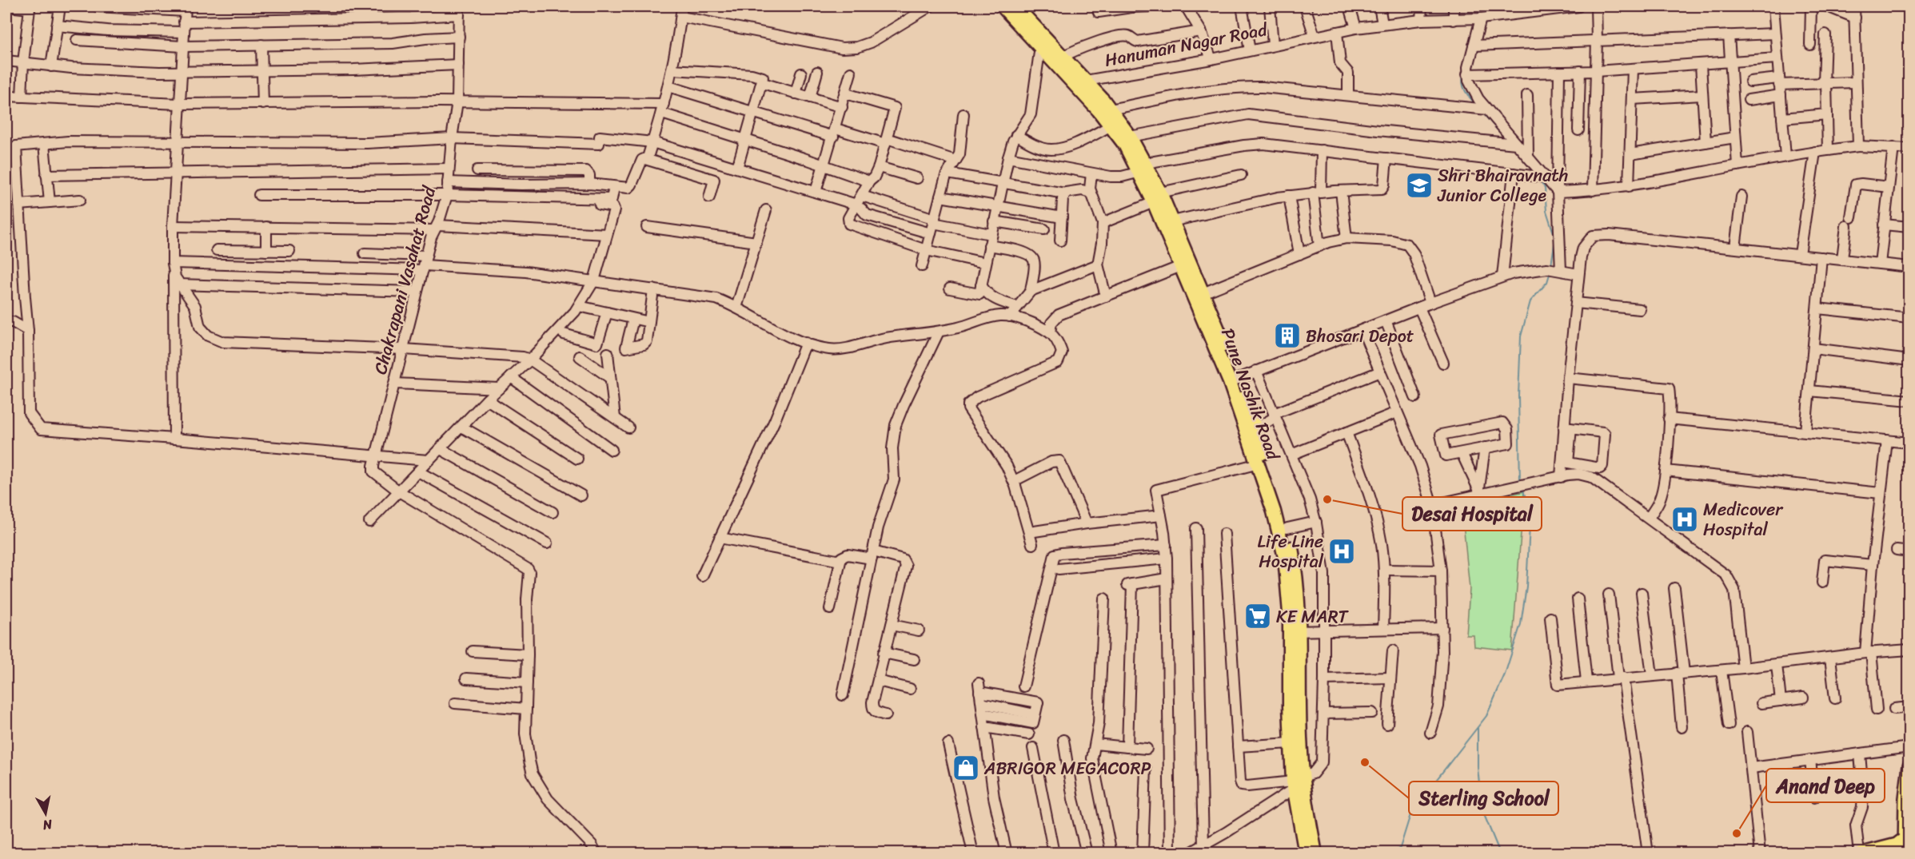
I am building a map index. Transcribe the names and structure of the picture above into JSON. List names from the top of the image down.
{
  "streets": {
    "highway": ["Pune Nashik Road"],
    "street": ["Hanuman Nagar Road", "Chakrapani Vasahat Road"]
  },
  "crossings": [
    ["Hanuman Nagar Road", "Pune Nashik Road"]
  ],
  "places": {
    "school or university": ["Shri Bhairavnath Junior College"],
    "building": ["Bhosari Depot"],
    "other": ["Desai Hospital", "Sterling School", "Anand Deep"],
    "hospital": ["Medicover Hospital", "Life Line Hospital"],
    "supermarket": ["KE MART"],
    "shop": ["ABRIGOR MEGACORP"]
  },
  "north": "bottom"
}
